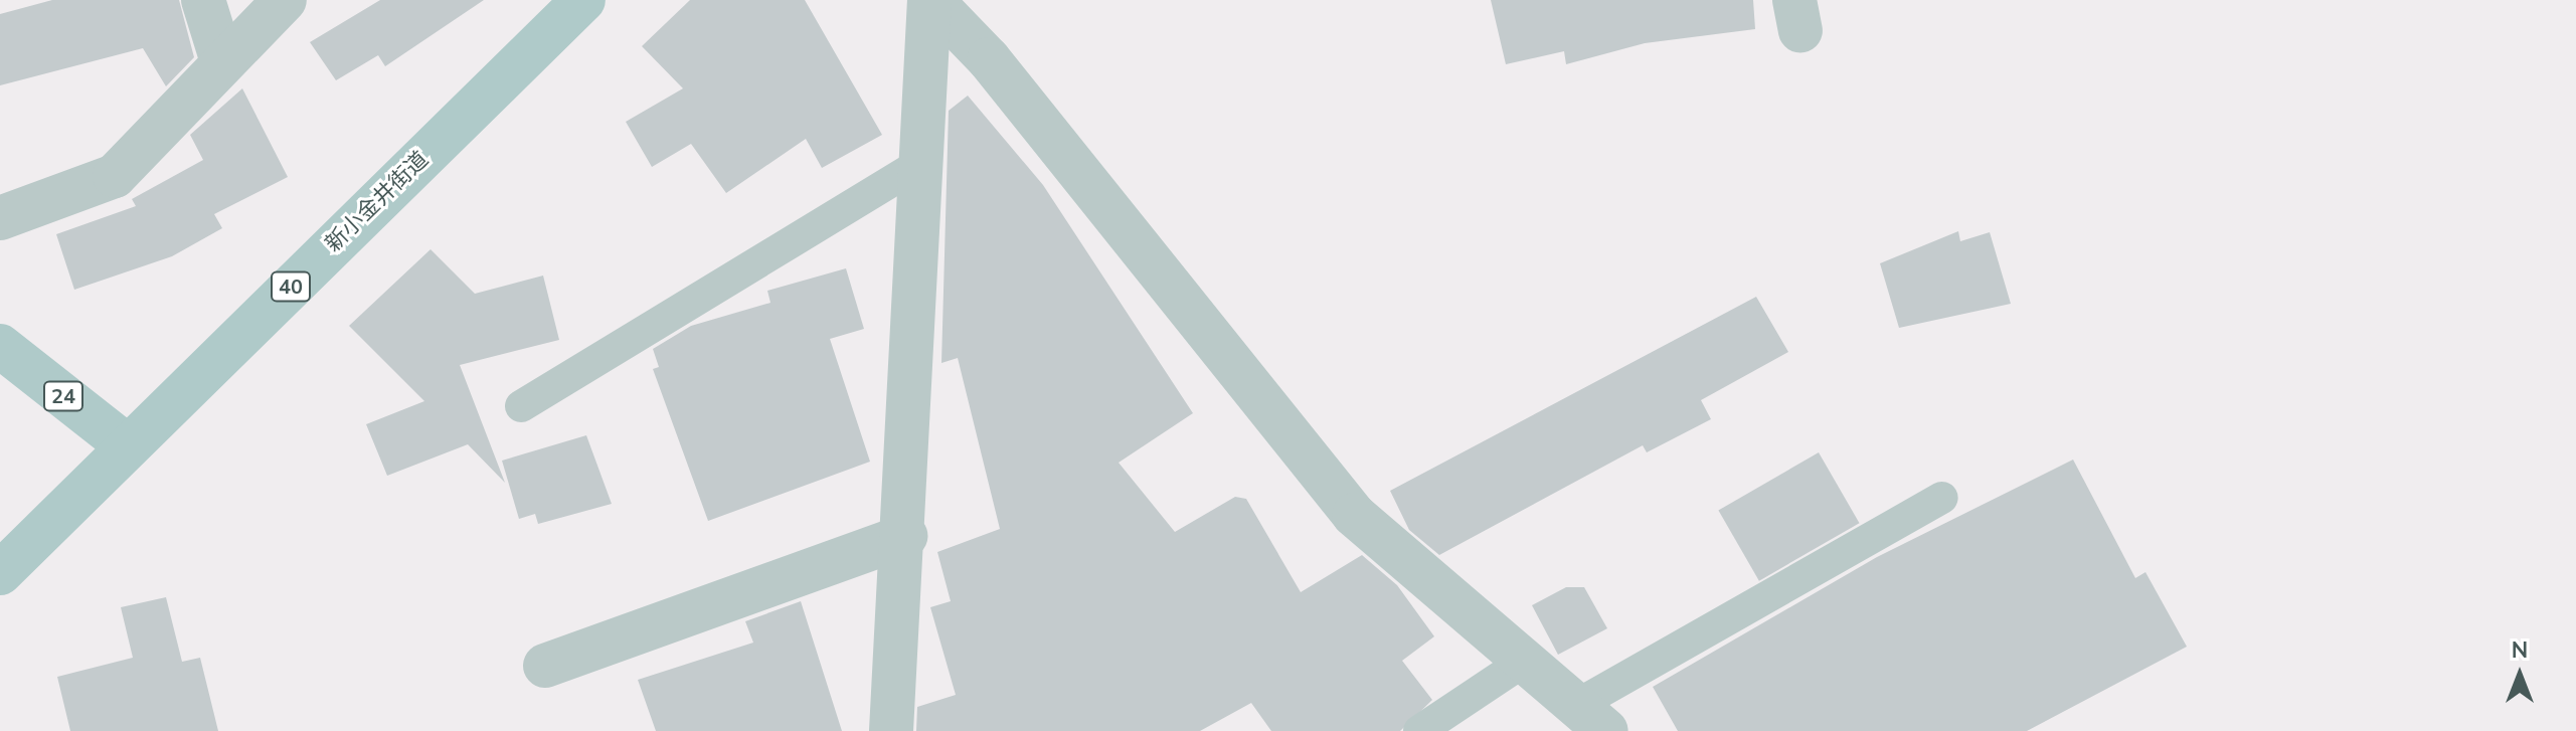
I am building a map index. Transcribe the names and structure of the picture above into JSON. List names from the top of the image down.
{
  "streets": {
    "main road": ["新小金井街道", "40", "24"]
  },
  "crossings": [
    ["新小金井街道", "24"]
  ],
  "north": "top"
}
